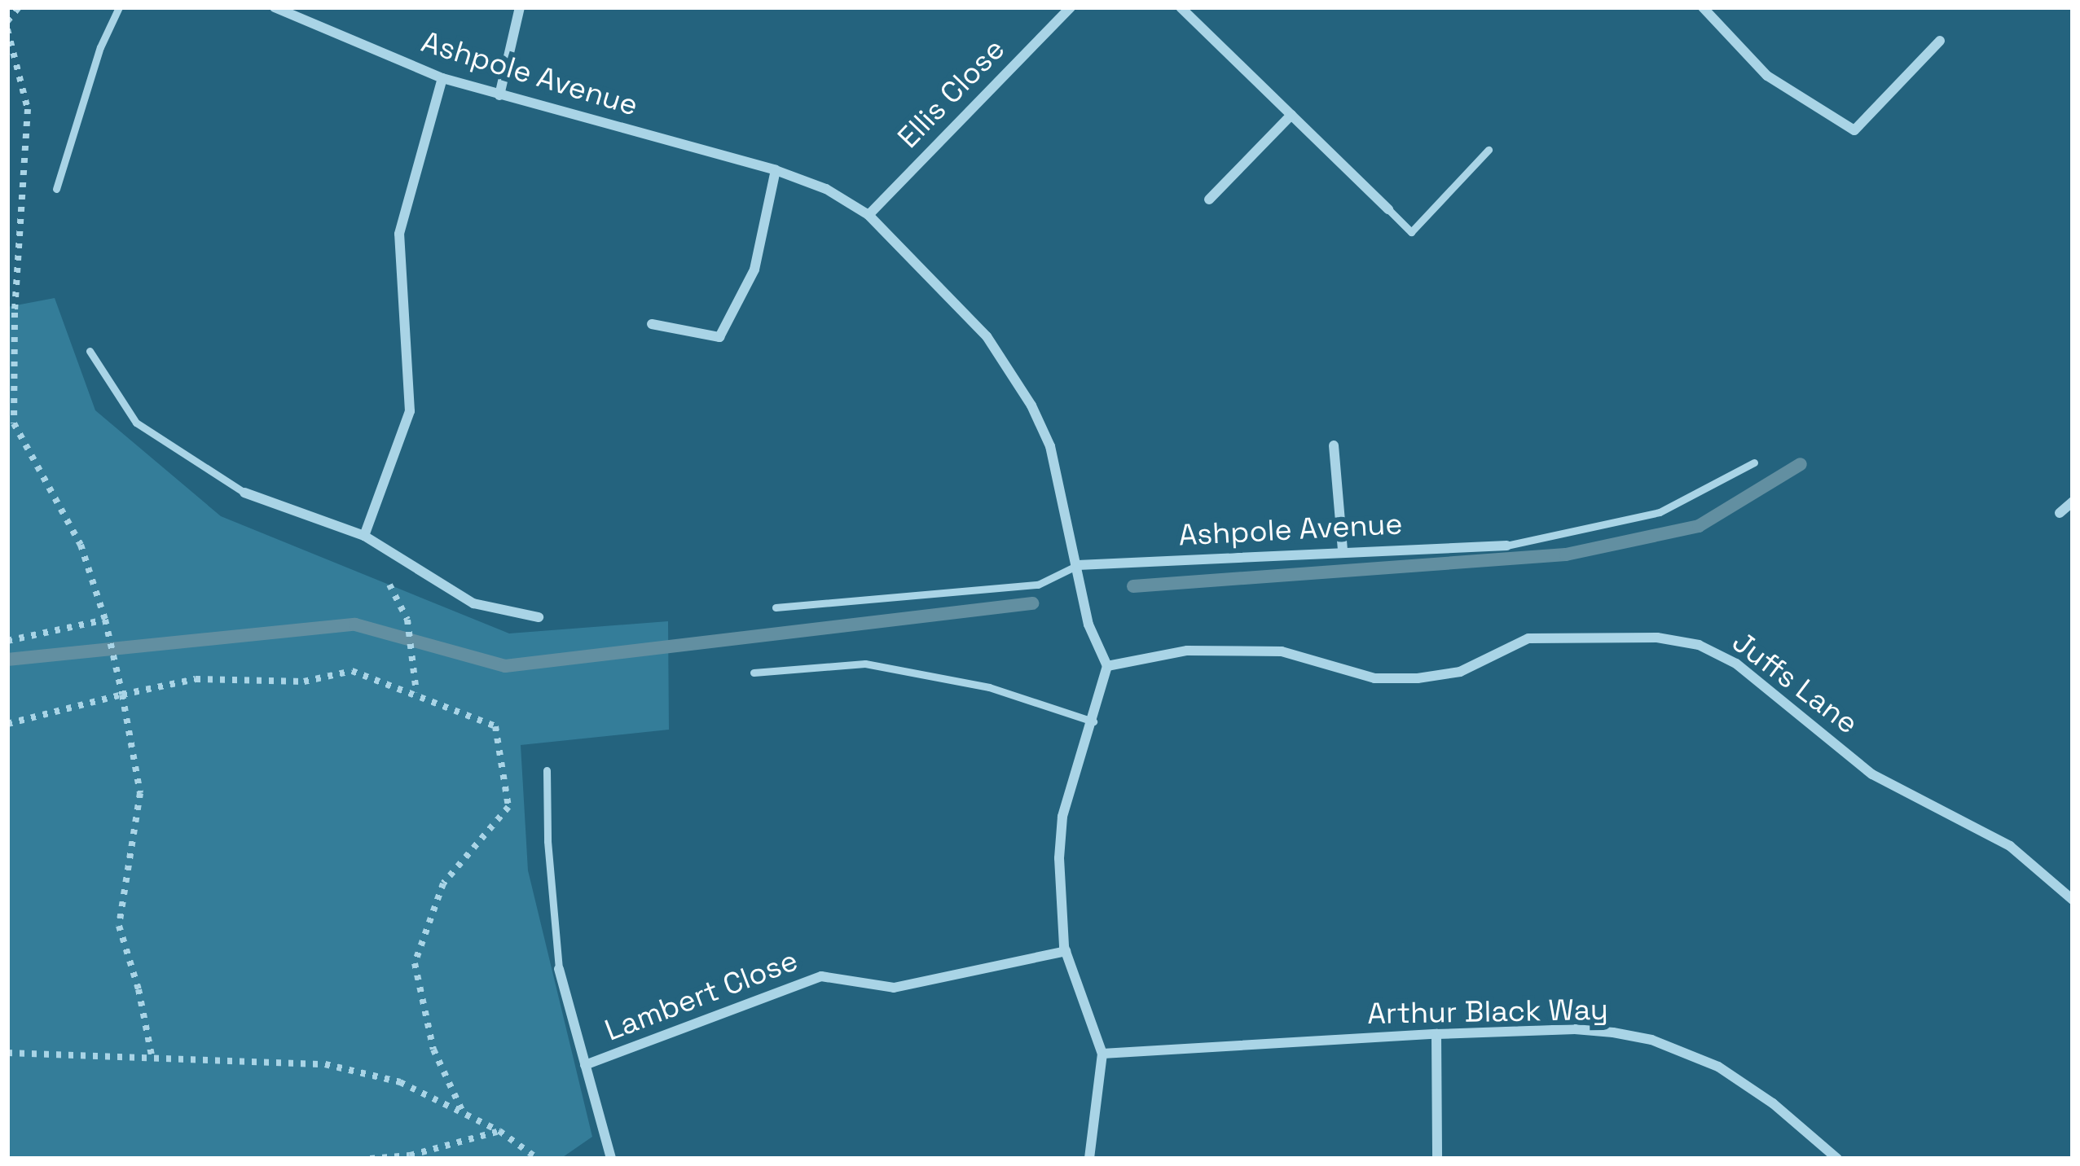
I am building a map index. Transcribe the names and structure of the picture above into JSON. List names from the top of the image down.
{
  "streets": {
    "street": [
      "Ashpole Avenue",
      "Ellis Close",
      "Juffs Lane",
      "Lambert Close",
      "Arthur Black Way"
    ]
  },
  "crossings": [
    ["Ashpole Avenue", "Ellis Close"],
    ["Ashpole Avenue", "Juffs Lane"]
  ]
}
